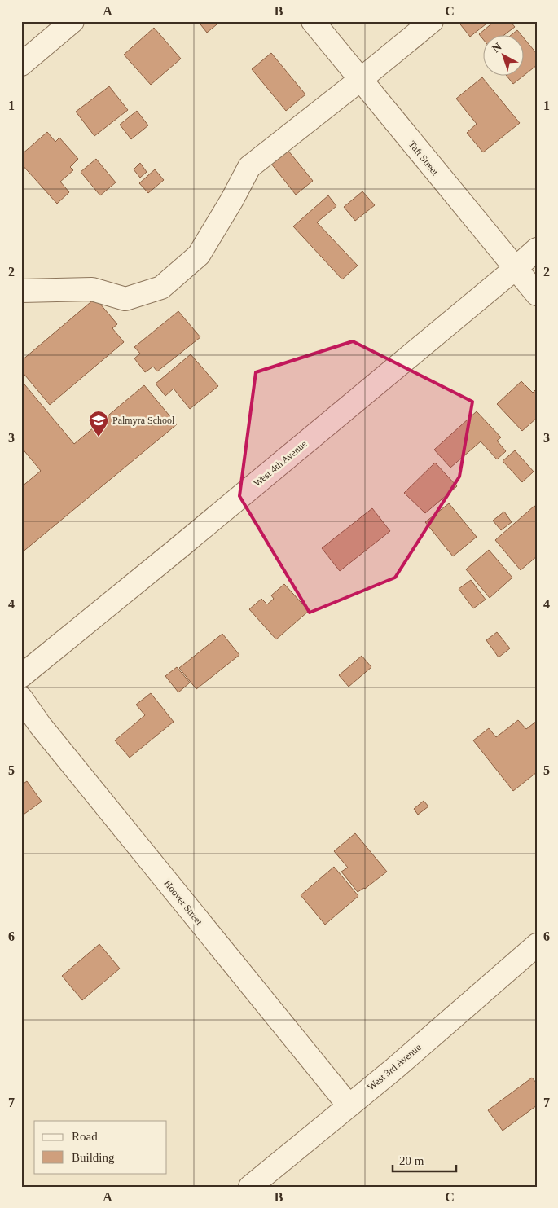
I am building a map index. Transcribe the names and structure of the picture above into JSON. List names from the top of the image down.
{
  "streets": {
    "street": [
      "Taft Street",
      "West 4th Avenue",
      "Hoover Street",
      "West 3rd Avenue"
    ]
  },
  "crossings": [
    ["Taft Street", "West 4th Avenue"],
    ["Hoover Street", "West 3rd Avenue"]
  ],
  "places": {
    "school or university": ["Palmyra School"]
  },
  "legend": ["Road", "Building"],
  "scale_bar": "20 m",
  "north": "top left",
  "grid": {
    "columns": ["A", "B", "C"],
    "rows": [
      "1",
      "2",
      "3",
      "4",
      "5",
      "6",
      "7"
    ]
  }
}
